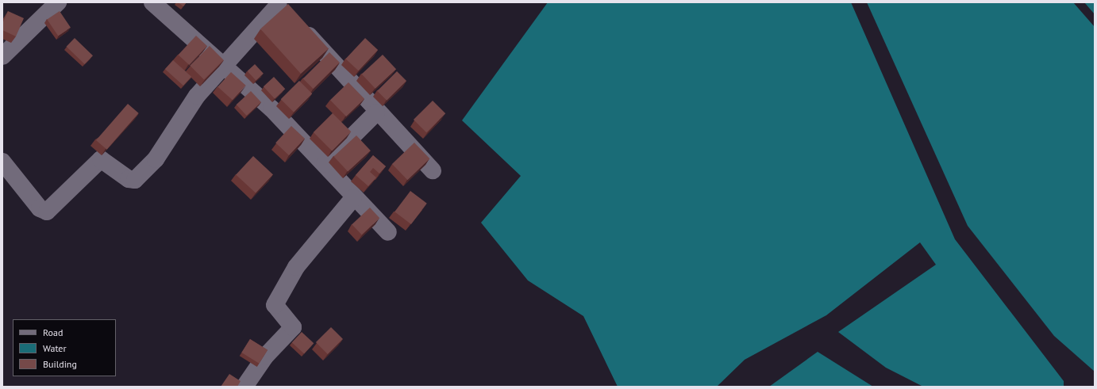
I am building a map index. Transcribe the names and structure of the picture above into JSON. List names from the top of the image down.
{
  "legend": ["Road", "Water", "Building"]
}
